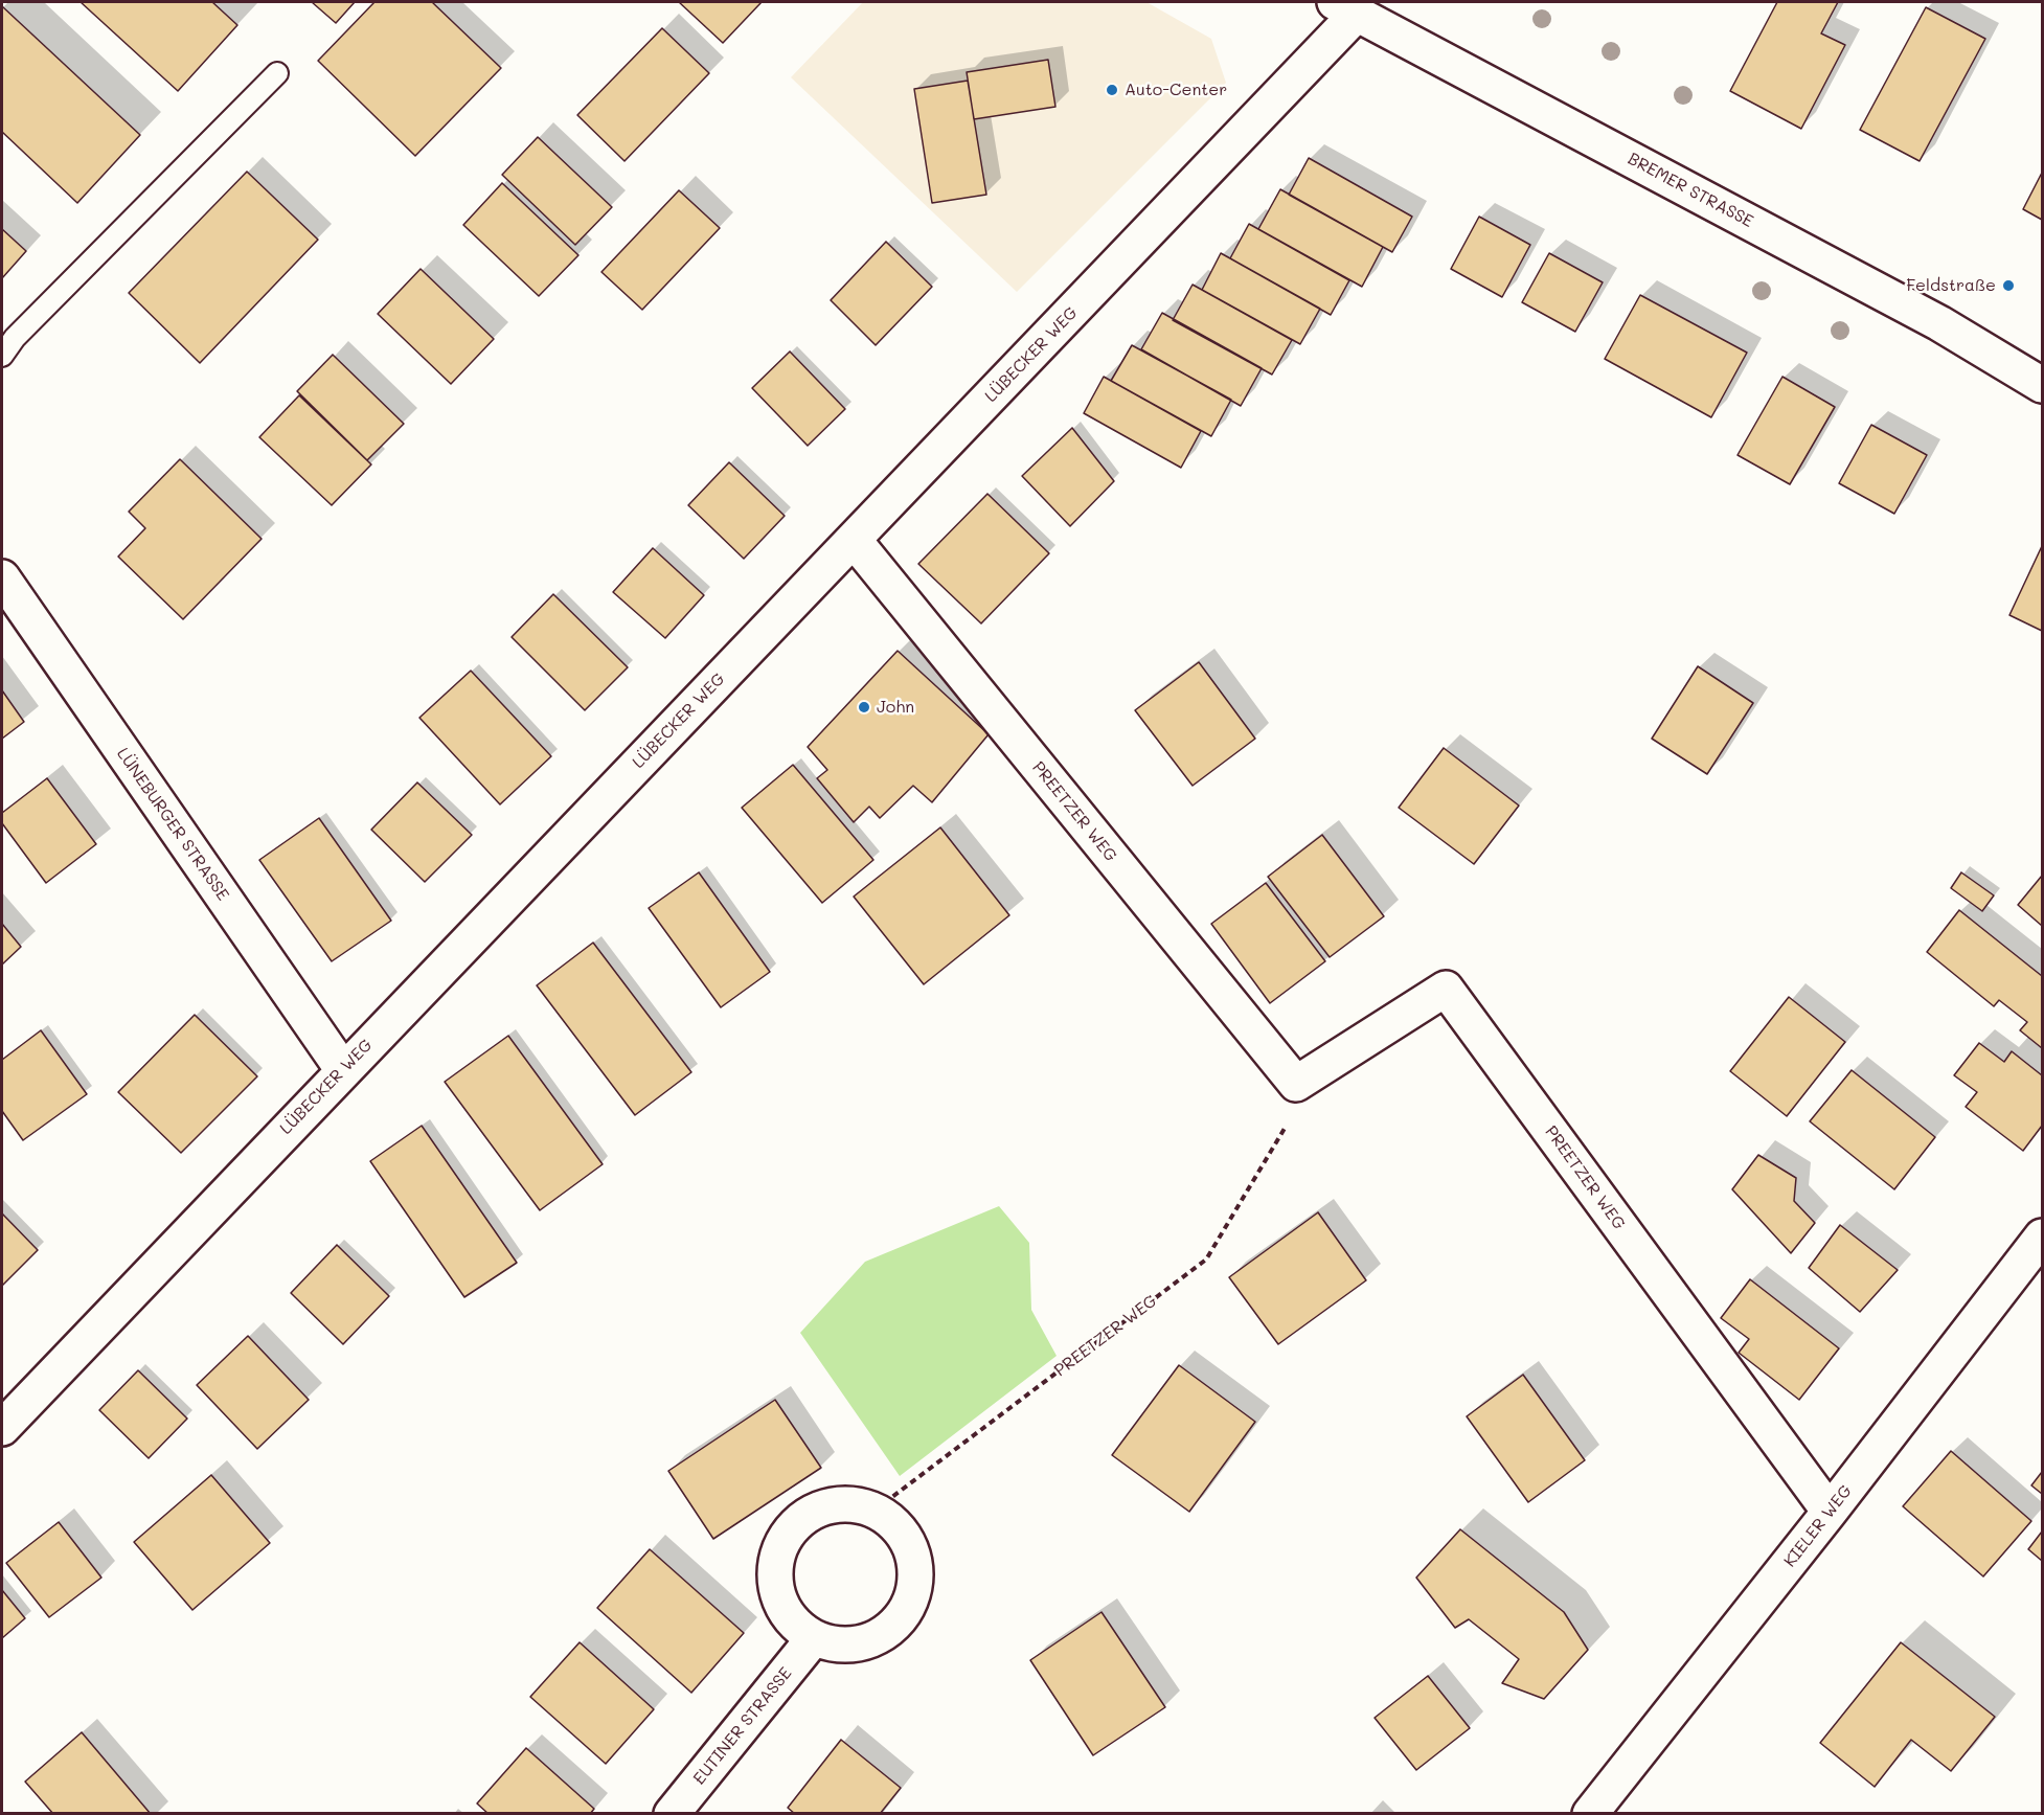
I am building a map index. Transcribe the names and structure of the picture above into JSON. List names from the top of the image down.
{
  "streets": {
    "street": [
      "BREMER STRASSE",
      "LÜBECKER WEG",
      "PREETZER WEG",
      "LÜNEBURGER STRASSE",
      "KIELER WEG",
      "EUTINER STRASSE"
    ]
  },
  "crossings": [
    ["BREMER STRASSE", "LÜBECKER WEG"],
    ["LÜBECKER WEG", "PREETZER WEG"],
    ["LÜBECKER WEG", "LÜNEBURGER STRASSE"],
    ["PREETZER WEG", "KIELER WEG"],
    ["PREETZER WEG", "EUTINER STRASSE"]
  ],
  "places": ["Auto-Center", "Feldstraße", "John"]
}
